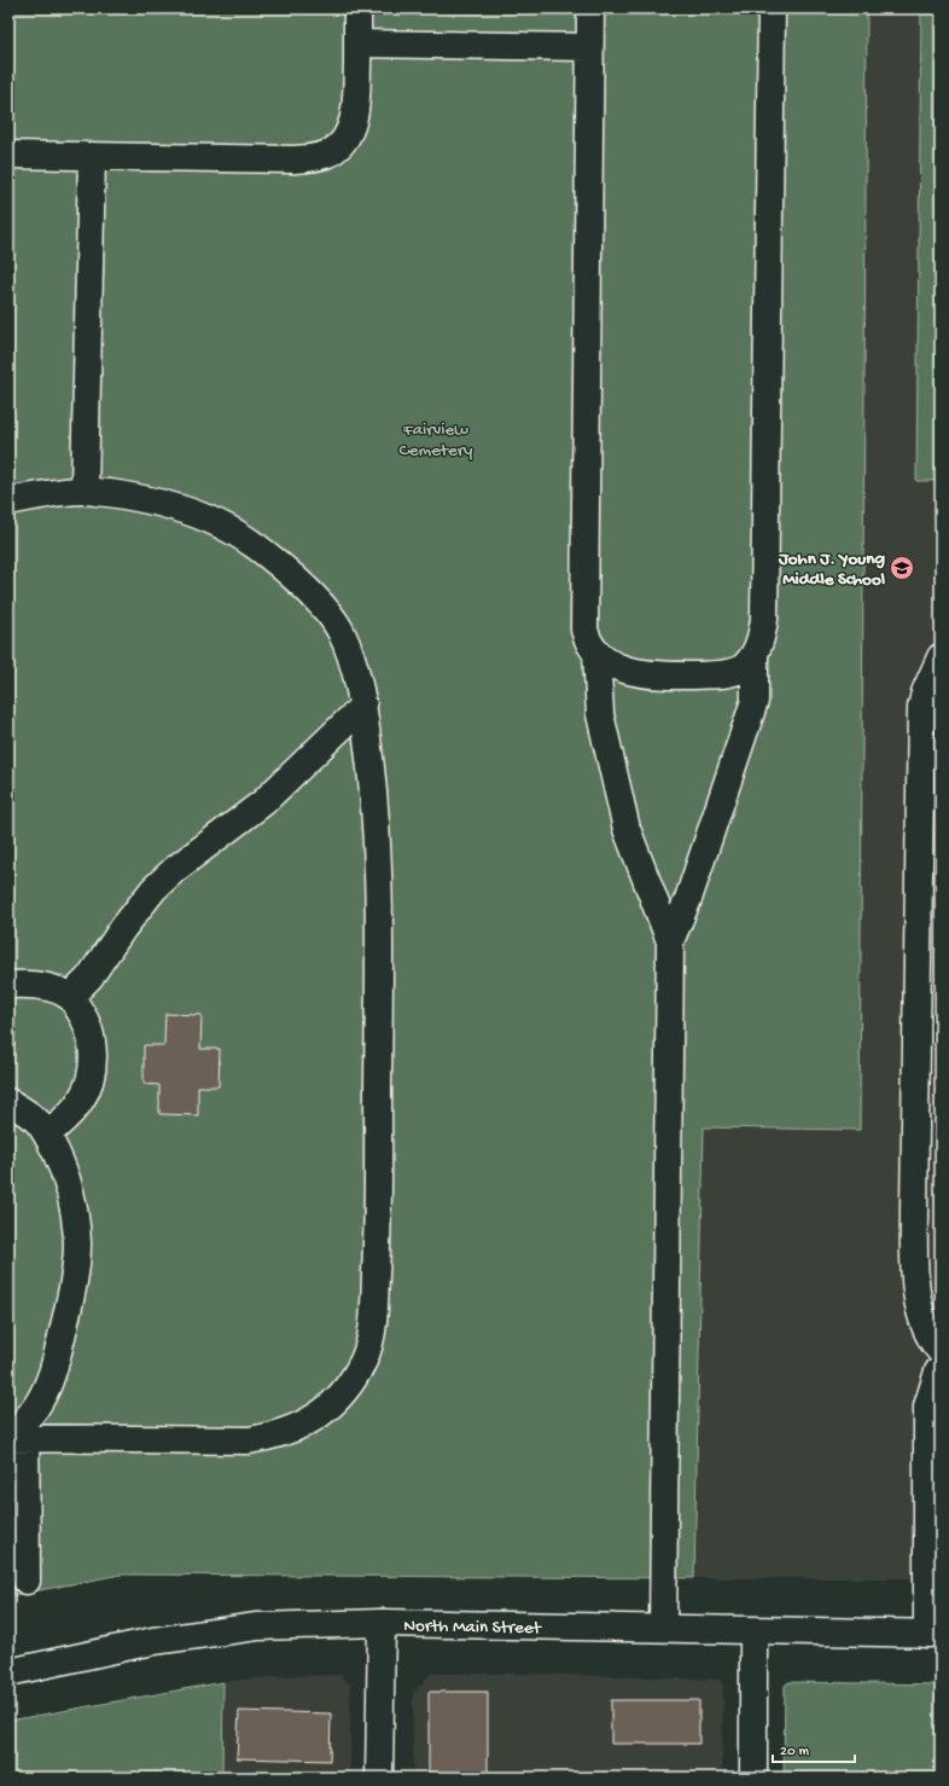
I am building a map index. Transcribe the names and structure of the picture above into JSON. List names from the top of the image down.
{
  "streets": {
    "main road": ["North Main Street"]
  },
  "parks": ["Fairview Cemetery"],
  "places": {
    "school or university": ["John J. Young Middle School"]
  },
  "scale_bar": "20 m"
}
